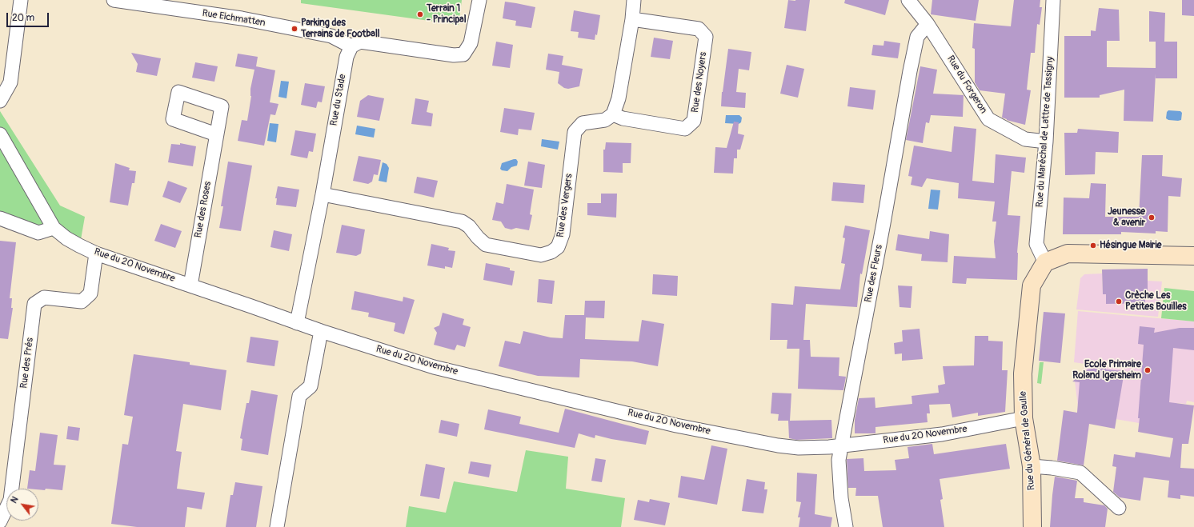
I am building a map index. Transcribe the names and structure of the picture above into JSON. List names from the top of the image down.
{
  "streets": {
    "main road": ["Rue du Général de Gaulle"],
    "street": [
      "Rue Eichmatten",
      "Rue des Noyers",
      "Rue du Forgeron",
      "Rue du Stade",
      "Rue du Maréchal de Lattre de Tassigny",
      "Rue des Vergers",
      "Rue des Roses",
      "Rue du 20 Novembre",
      "Rue des Fleurs",
      "Rue des Prés"
    ]
  },
  "crossings": [
    ["Rue Eichmatten", "Rue du Stade"],
    ["Rue des Noyers", "Rue des Vergers"],
    ["Rue du Forgeron", "Rue du Maréchal de Lattre de Tassigny"],
    ["Rue du Forgeron", "Rue des Fleurs"],
    ["Rue du Stade", "Rue des Vergers"],
    ["Rue du Stade", "Rue du 20 Novembre"],
    ["Rue du Maréchal de Lattre de Tassigny", "Rue du Général de Gaulle"],
    ["Rue des Roses", "Rue du 20 Novembre"],
    ["Rue du 20 Novembre", "Rue des Fleurs"],
    ["Rue du 20 Novembre", "Rue des Prés"],
    ["Rue du 20 Novembre", "Rue du Général de Gaulle"]
  ],
  "places": [
    "Terrain 1 - Principal",
    "Parking des Terrains de Football",
    "Jeunesse & avenir",
    "Hésingue Mairie",
    "Crèche Les Petites Bouilles",
    "Ecole Primaire Roland Igersheim"
  ],
  "scale_bar": "20 m",
  "north": "top left"
}
